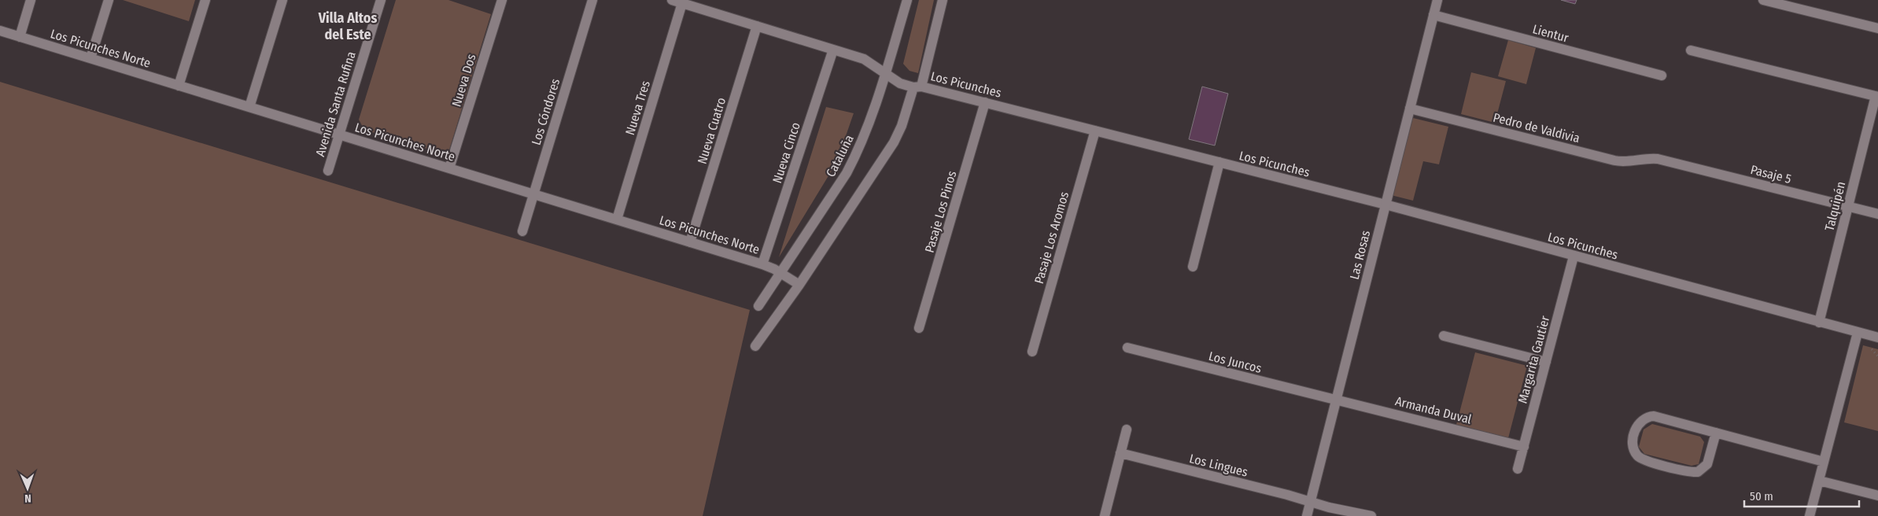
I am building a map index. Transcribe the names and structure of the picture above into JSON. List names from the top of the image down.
{
  "streets": {
    "street": [
      "Lientur",
      "Los Picunches Norte",
      "Nueva Dos",
      "Los Picunches",
      "Avenida Santa Rufina",
      "Nueva Tres",
      "Los Cóndores",
      "Pedro de Valdivia",
      "Nueva Cuatro",
      "Nueva Cinco",
      "Cataluña",
      "Pasaje 5",
      "Talquipén",
      "Pasaje Los Pinos",
      "Pasaje Los Aromos",
      "Las Rosas",
      "Margarita Gautier",
      "Los Juncos",
      "Armanda Duval",
      "Los Lingues"
    ]
  },
  "crossings": [
    ["Lientur", "Las Rosas"],
    ["Los Picunches Norte", "Nueva Dos"],
    ["Los Picunches Norte", "Avenida Santa Rufina"],
    ["Los Picunches Norte", "Nueva Tres"],
    ["Los Picunches Norte", "Los Cóndores"],
    ["Los Picunches Norte", "Nueva Cuatro"],
    ["Los Picunches Norte", "Nueva Cinco"],
    ["Los Picunches Norte", "Cataluña"],
    ["Los Picunches", "Nueva Tres"],
    ["Los Picunches", "Nueva Cuatro"],
    ["Los Picunches", "Nueva Cinco"],
    ["Los Picunches", "Cataluña"],
    ["Los Picunches", "Talquipén"],
    ["Los Picunches", "Pasaje Los Pinos"],
    ["Los Picunches", "Pasaje Los Aromos"],
    ["Los Picunches", "Las Rosas"],
    ["Los Picunches", "Margarita Gautier"],
    ["Pedro de Valdivia", "Pasaje 5"],
    ["Pedro de Valdivia", "Las Rosas"],
    ["Pasaje 5", "Talquipén"],
    ["Las Rosas", "Los Juncos"],
    ["Las Rosas", "Armanda Duval"],
    ["Las Rosas", "Los Lingues"],
    ["Margarita Gautier", "Armanda Duval"],
    ["Los Juncos", "Armanda Duval"]
  ],
  "districts": ["Villa Altos del Este"],
  "scale_bar": "50 m",
  "north": "bottom"
}
